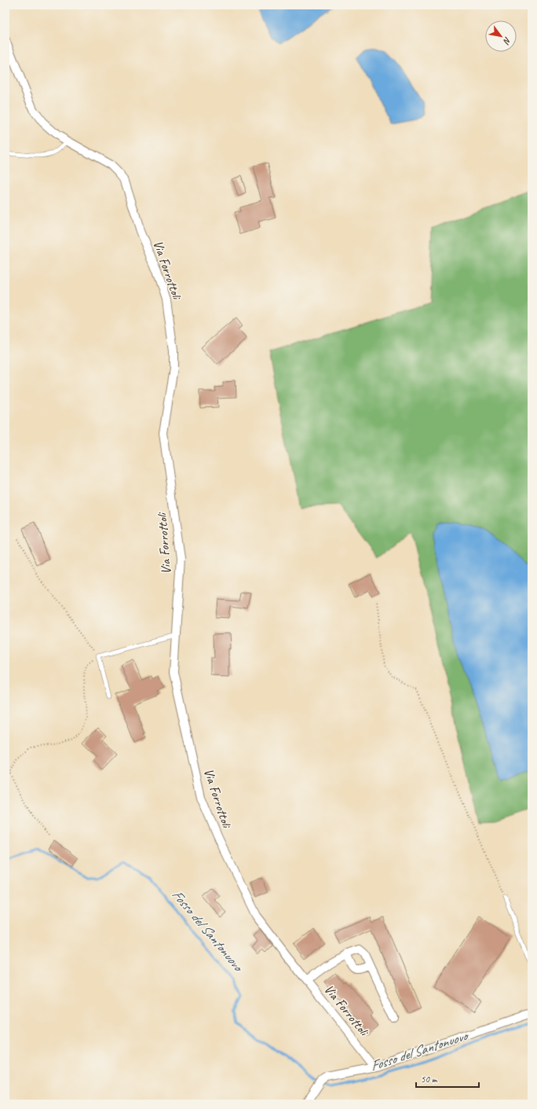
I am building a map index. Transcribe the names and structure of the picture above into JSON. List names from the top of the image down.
{
  "streets": {
    "street": ["Via Forrottoli"]
  },
  "water": ["Fosso del Santonuovo"],
  "scale_bar": "50 m",
  "north": "bottom right"
}
